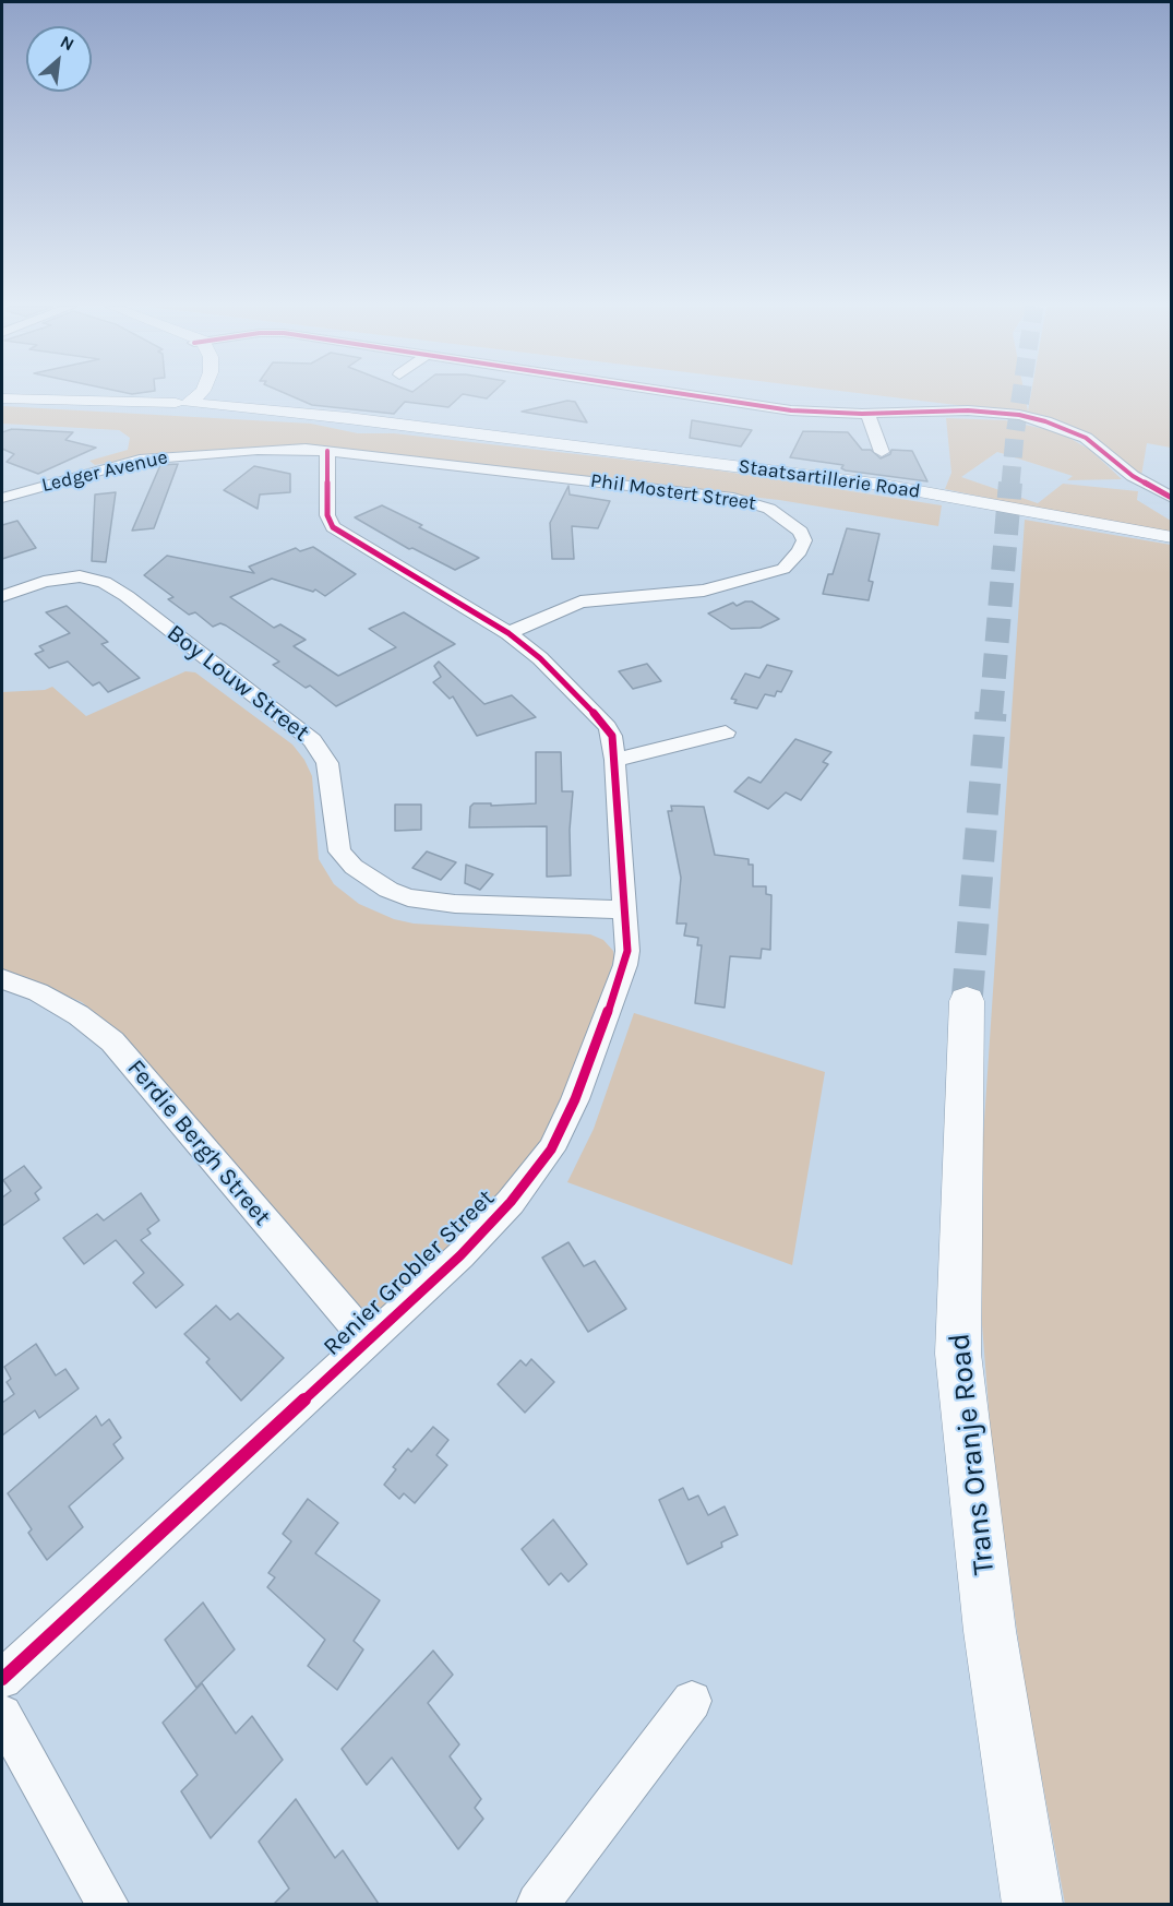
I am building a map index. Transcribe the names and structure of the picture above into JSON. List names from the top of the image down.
{
  "streets": {
    "main road": ["Trans Oranje Road"],
    "street": [
      "Ledger Avenue",
      "Staatsartillerie Road",
      "Phil Mostert Street",
      "Boy Louw Street",
      "Ferdie Bergh Street",
      "Renier Grobler Street"
    ]
  },
  "crossings": [
    ["Ledger Avenue", "Phil Mostert Street"],
    ["Ledger Avenue", "Renier Grobler Street"],
    ["Phil Mostert Street", "Renier Grobler Street"],
    ["Boy Louw Street", "Renier Grobler Street"],
    ["Ferdie Bergh Street", "Renier Grobler Street"]
  ],
  "north": "top right"
}
